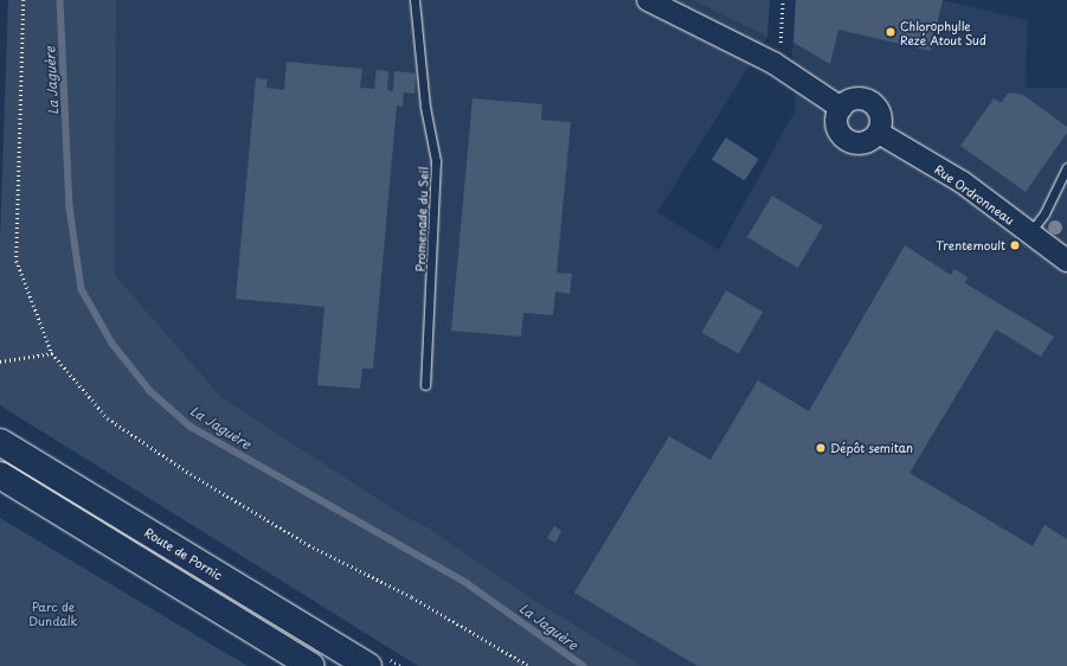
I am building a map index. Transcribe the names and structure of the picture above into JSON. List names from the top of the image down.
{
  "streets": {
    "main road": ["Route de Pornic"],
    "street": ["Rue Ordronneau"],
    "lane": ["Promenade du Seil"]
  },
  "water": ["La Jaguère"],
  "parks": ["Parc de Dundalk"],
  "places": ["Chlorophylle Rezé Atout Sud", "Trentemoult", "Dépôt semitan"]
}
